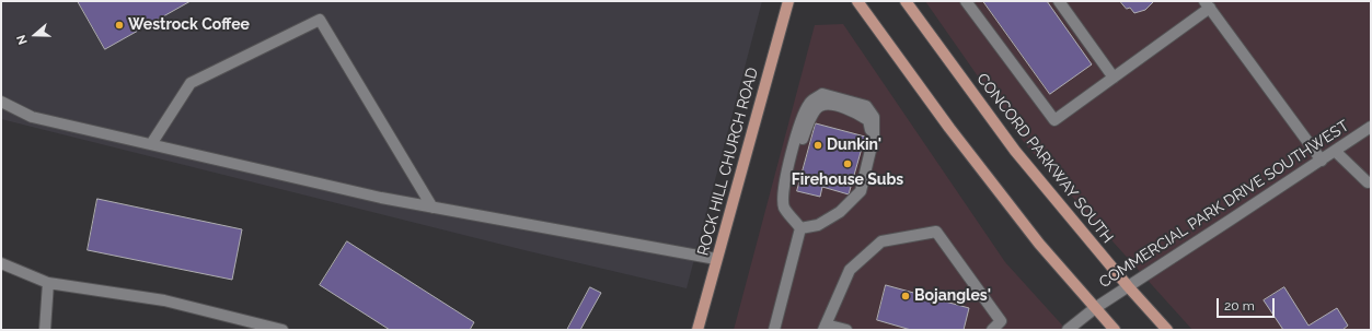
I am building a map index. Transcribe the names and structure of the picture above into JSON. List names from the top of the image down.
{
  "streets": {
    "main road": ["CONCORD PARKWAY SOUTH", "ROCK HILL CHURCH ROAD"],
    "street": ["COMMERCIAL PARK DRIVE SOUTHWEST"]
  },
  "crossings": [
    ["CONCORD PARKWAY SOUTH", "COMMERCIAL PARK DRIVE SOUTHWEST"]
  ],
  "places": [
    "Westrock Coffee",
    "Dunkin'",
    "Firehouse Subs",
    "Bojangles'"
  ],
  "scale_bar": "20 m",
  "north": "left"
}
